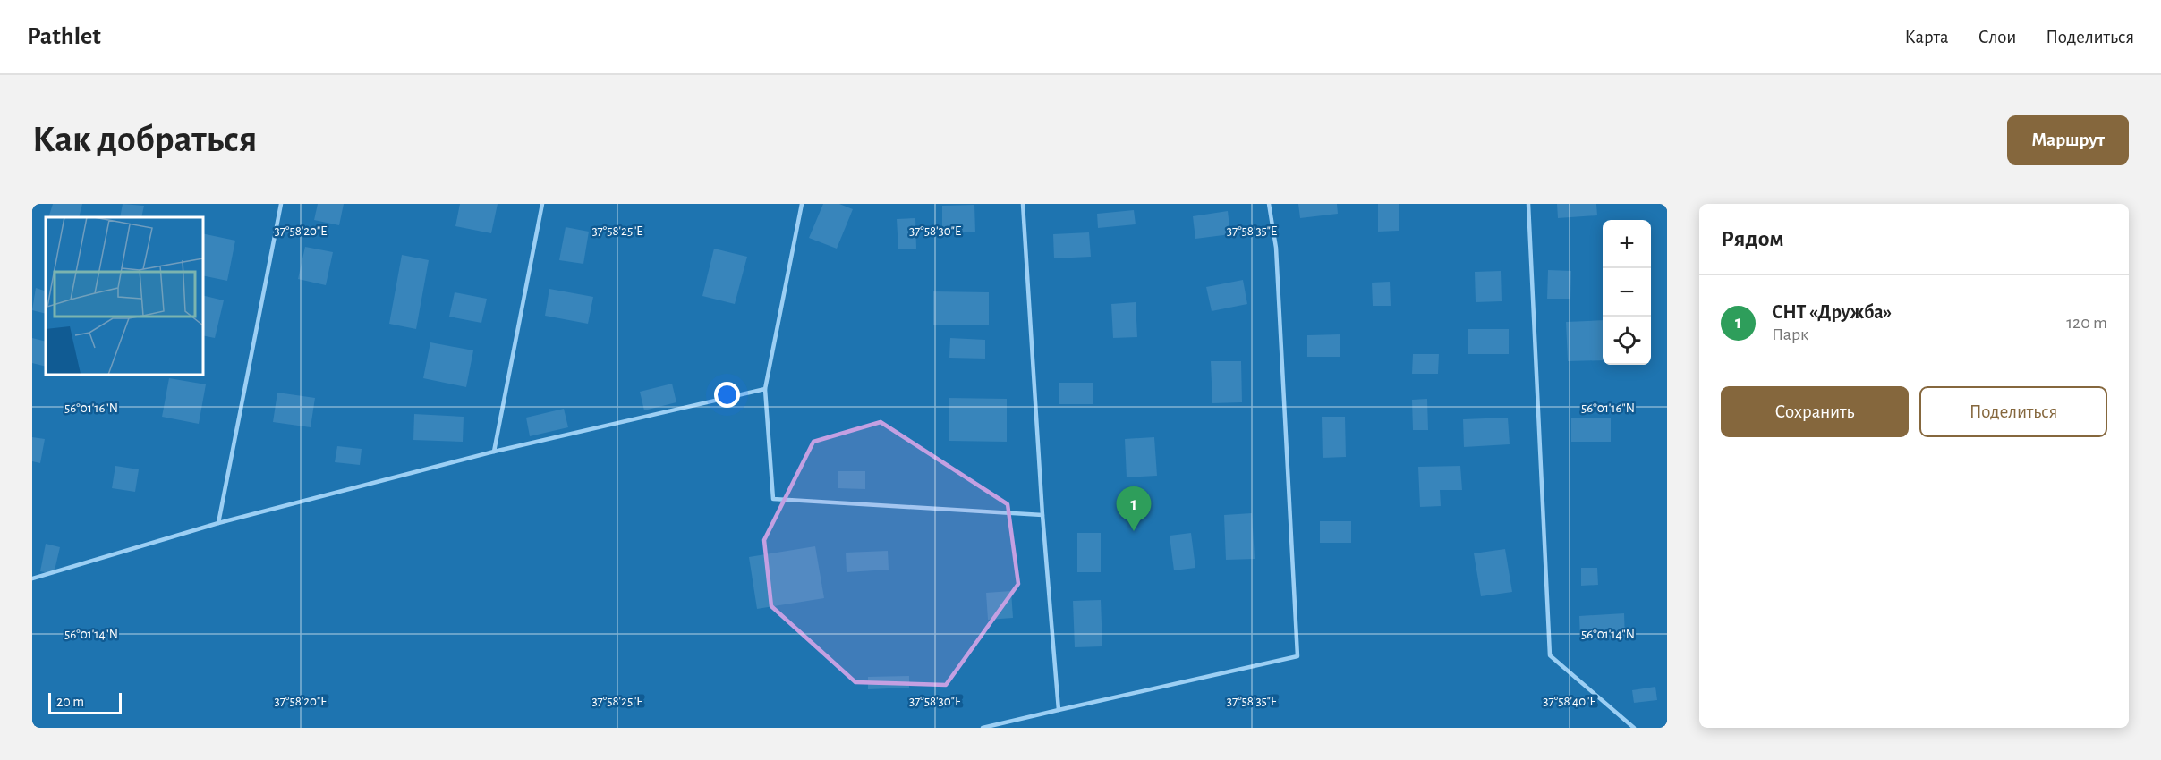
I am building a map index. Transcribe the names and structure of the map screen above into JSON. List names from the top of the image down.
{
  "scale_bar": "20 m",
  "page": {
    "header": "Pathlet",
    "nav": ["Карта", "Слои", "Поделиться"],
    "buttons": [
      "Маршрут",
      ["Сохранить", "Поделиться"]
    ],
    "title": "Как добраться",
    "heading": "Рядом",
    "map_buttons": ["+", "−"],
    "list": [
      {
        "mark": "1",
        "name": "СНТ «Дружба»",
        "note": "Парк",
        "value": "120 m"
      }
    ],
    "pins": "1",
    "scale": "20 m"
  },
  "coordinates": [
    "37°58'20\"E",
    "37°58'25\"E",
    "37°58'30\"E",
    "37°58'35\"E",
    "56°01'16\"N",
    "56°01'14\"N",
    "37°58'40\"E"
  ]
}
